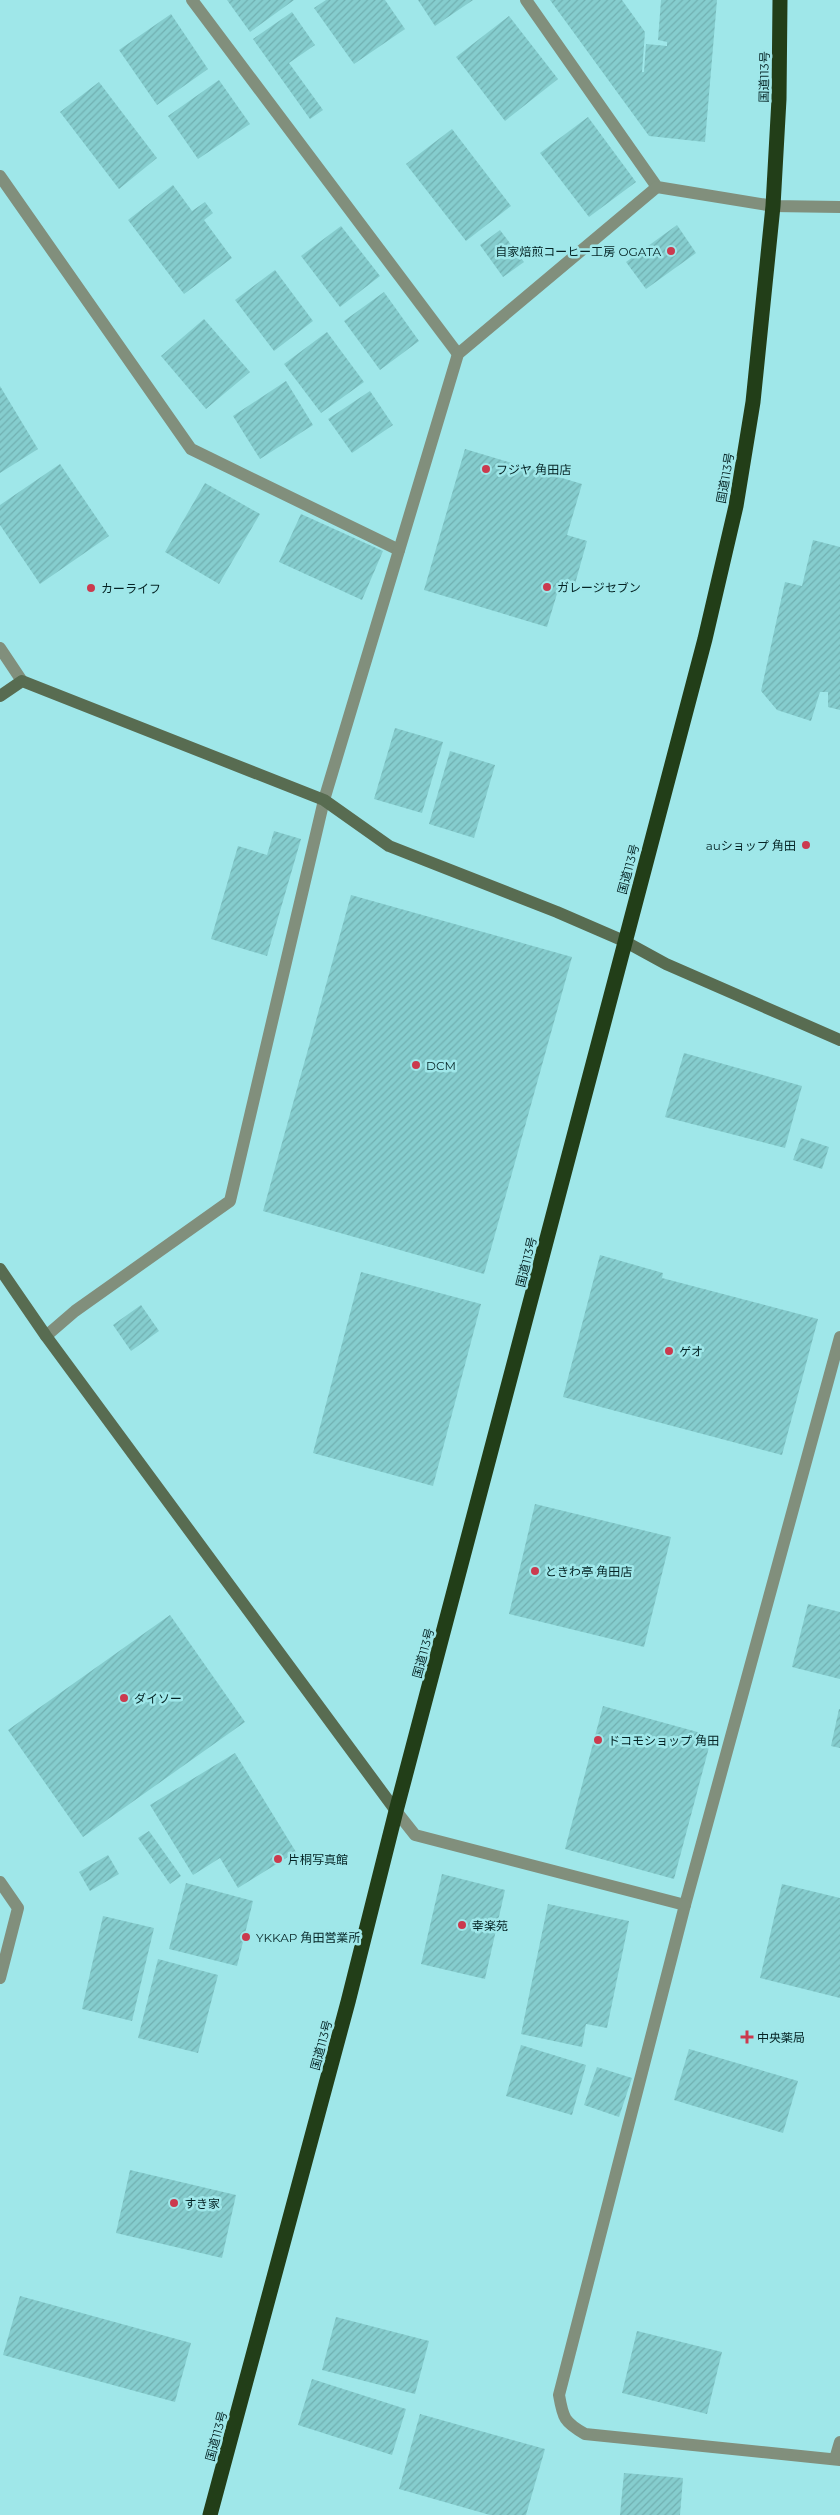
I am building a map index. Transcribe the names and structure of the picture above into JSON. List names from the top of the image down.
{
  "streets": {
    "highway": ["国道113号"]
  },
  "places": {
    "other": [
      "自家焙煎コーヒー工房 OGATA",
      "フジヤ 角田店",
      "ガレージセブン",
      "カーライフ",
      "auショップ 角田",
      "DCM",
      "ゲオ",
      "ときわ亭 角田店",
      "ダイソー",
      "ドコモショップ 角田",
      "片桐写真館",
      "幸楽苑",
      "YKKAP 角田営業所",
      "すき家"
    ],
    "health": ["中央薬局"]
  }
}
